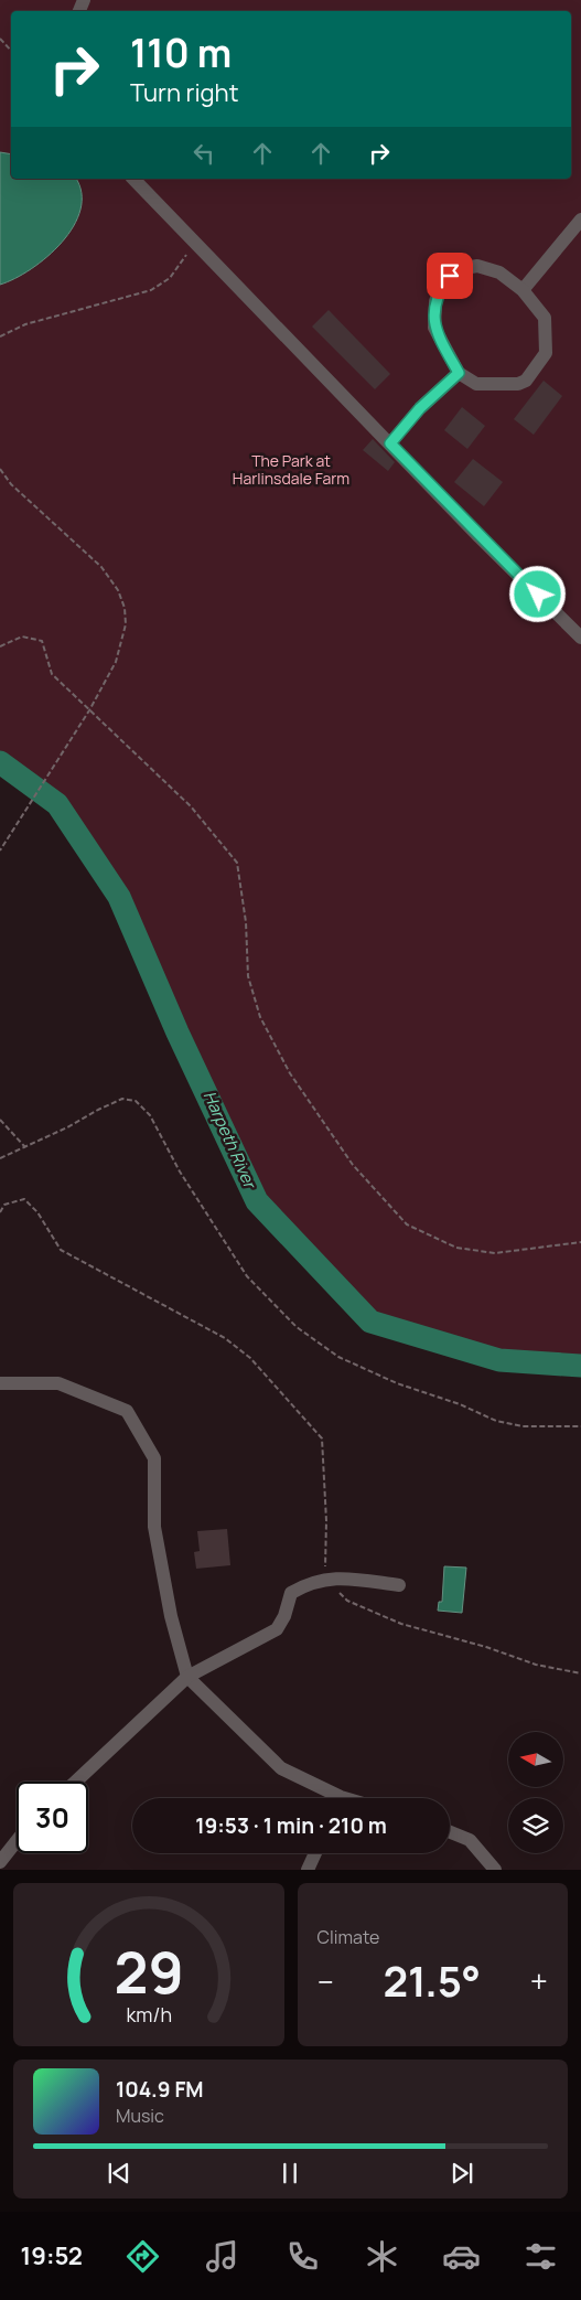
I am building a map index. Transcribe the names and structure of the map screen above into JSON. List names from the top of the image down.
{
  "water": ["Harpeth River"],
  "parks": ["The Park at Harlinsdale Farm"],
  "north": "left",
  "page": {
    "turn": ["110 m", "Turn right"],
    "limit": "30",
    "trip": "19:53 · 1 min · 210 m",
    "tile": "Climate",
    "heat": ["−", "21.5°", "+"],
    "song": ["104.9 FM", "Music"],
    "tabs": "19:52",
    "gauge": ["29", "km/h"]
  }
}
